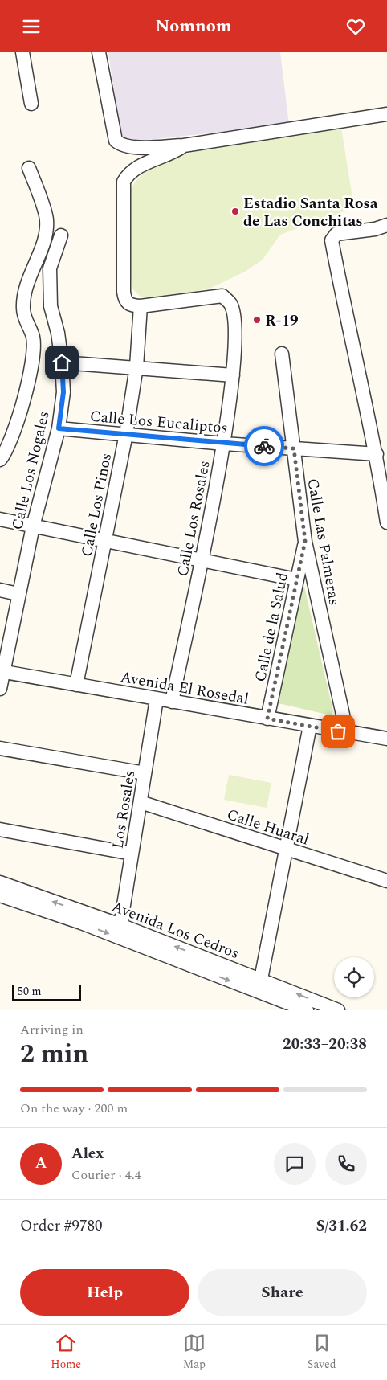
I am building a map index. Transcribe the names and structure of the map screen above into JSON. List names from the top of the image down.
{
  "streets": {
    "street": [
      "Calle Los Eucaliptos",
      "Calle Los Nogales",
      "Calle Los Pinos",
      "Calle Los Rosales",
      "Calle Las Palmeras",
      "Calle de la Salud",
      "Avenida El Rosedal",
      "Los Rosales",
      "Calle Huaral",
      "Avenida Los Cedros"
    ]
  },
  "crossings": [
    ["Calle Los Eucaliptos", "Calle Los Nogales"],
    ["Calle Los Eucaliptos", "Calle Los Pinos"],
    ["Calle Los Eucaliptos", "Calle Los Rosales"],
    ["Calle Los Eucaliptos", "Calle Las Palmeras"],
    ["Calle Los Nogales", "Avenida El Rosedal"],
    ["Calle Los Pinos", "Calle Los Rosales"],
    ["Calle Los Pinos", "Avenida El Rosedal"],
    ["Calle Los Rosales", "Avenida El Rosedal"],
    ["Calle Las Palmeras", "Calle de la Salud"],
    ["Calle Las Palmeras", "Avenida El Rosedal"],
    ["Calle de la Salud", "Avenida El Rosedal"],
    ["Avenida El Rosedal", "Los Rosales"],
    ["Los Rosales", "Calle Huaral"],
    ["Los Rosales", "Avenida Los Cedros"]
  ],
  "places": ["Estadio Santa Rosa de Las Conchitas", "R-19"],
  "scale_bar": "50 m",
  "page": {
    "header": "Nomnom",
    "scale": "50 m",
    "heading": ["2 min", "Arriving in", "20:33–20:38"],
    "panel": [
      "Alex",
      "Courier · 4.4",
      "Order #9780",
      "S/31.62"
    ],
    "bar": "On the way · 200 m",
    "round": "A",
    "buttons": ["Help", "Share"],
    "tabs": ["Home", "Map", "Saved"]
  }
}
